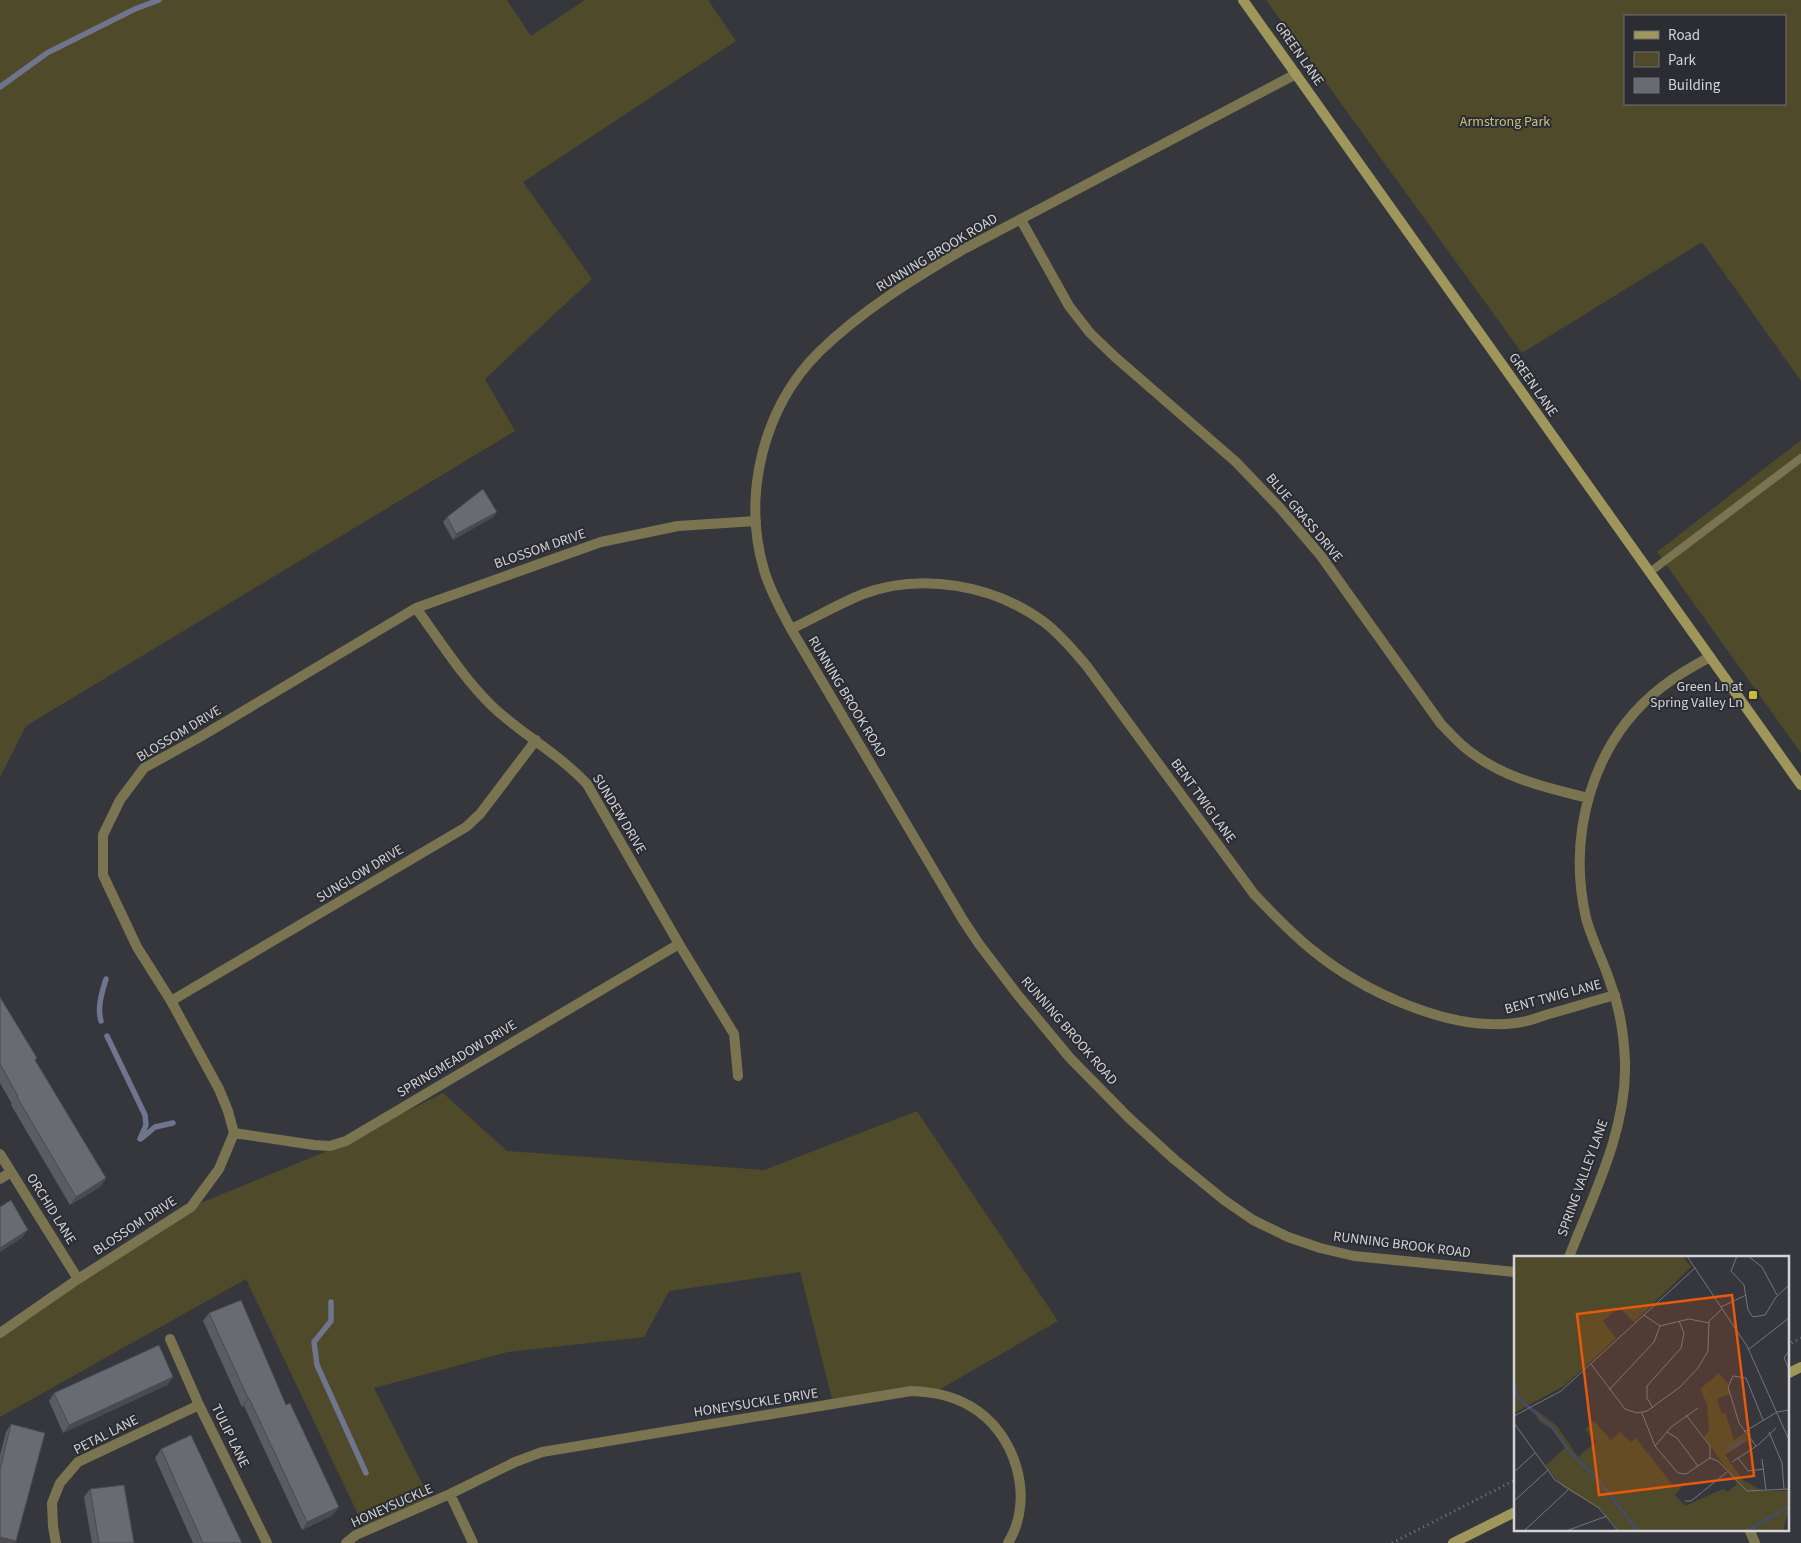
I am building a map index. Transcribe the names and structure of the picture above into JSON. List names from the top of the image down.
{
  "streets": {
    "street": [
      "GREEN LANE",
      "RUNNING BROOK ROAD",
      "BLUE GRASS DRIVE",
      "BLOSSOM DRIVE",
      "BENT TWIG LANE",
      "SUNDEW DRIVE",
      "SUNGLOW DRIVE",
      "SPRINGMEADOW DRIVE",
      "SPRING VALLEY LANE",
      "ORCHID LANE",
      "HONEYSUCKLE DRIVE",
      "PETAL LANE",
      "TULIP LANE",
      "HONEYSUCKLE"
    ]
  },
  "crossings": [
    ["GREEN LANE", "RUNNING BROOK ROAD"],
    ["GREEN LANE", "SPRING VALLEY LANE"],
    ["RUNNING BROOK ROAD", "BLUE GRASS DRIVE"],
    ["RUNNING BROOK ROAD", "BLOSSOM DRIVE"],
    ["RUNNING BROOK ROAD", "BENT TWIG LANE"],
    ["BLUE GRASS DRIVE", "SPRING VALLEY LANE"],
    ["BLOSSOM DRIVE", "SUNDEW DRIVE"],
    ["BLOSSOM DRIVE", "SUNGLOW DRIVE"],
    ["BLOSSOM DRIVE", "SPRINGMEADOW DRIVE"],
    ["BLOSSOM DRIVE", "ORCHID LANE"],
    ["BENT TWIG LANE", "SPRING VALLEY LANE"],
    ["SUNDEW DRIVE", "SUNGLOW DRIVE"],
    ["SUNDEW DRIVE", "SPRINGMEADOW DRIVE"],
    ["HONEYSUCKLE DRIVE", "HONEYSUCKLE"],
    ["PETAL LANE", "TULIP LANE"]
  ],
  "parks": ["Armstrong Park"],
  "places": {
    "transit": ["Green Ln at Spring Valley Ln"]
  },
  "legend": ["Road", "Park", "Building"]
}
